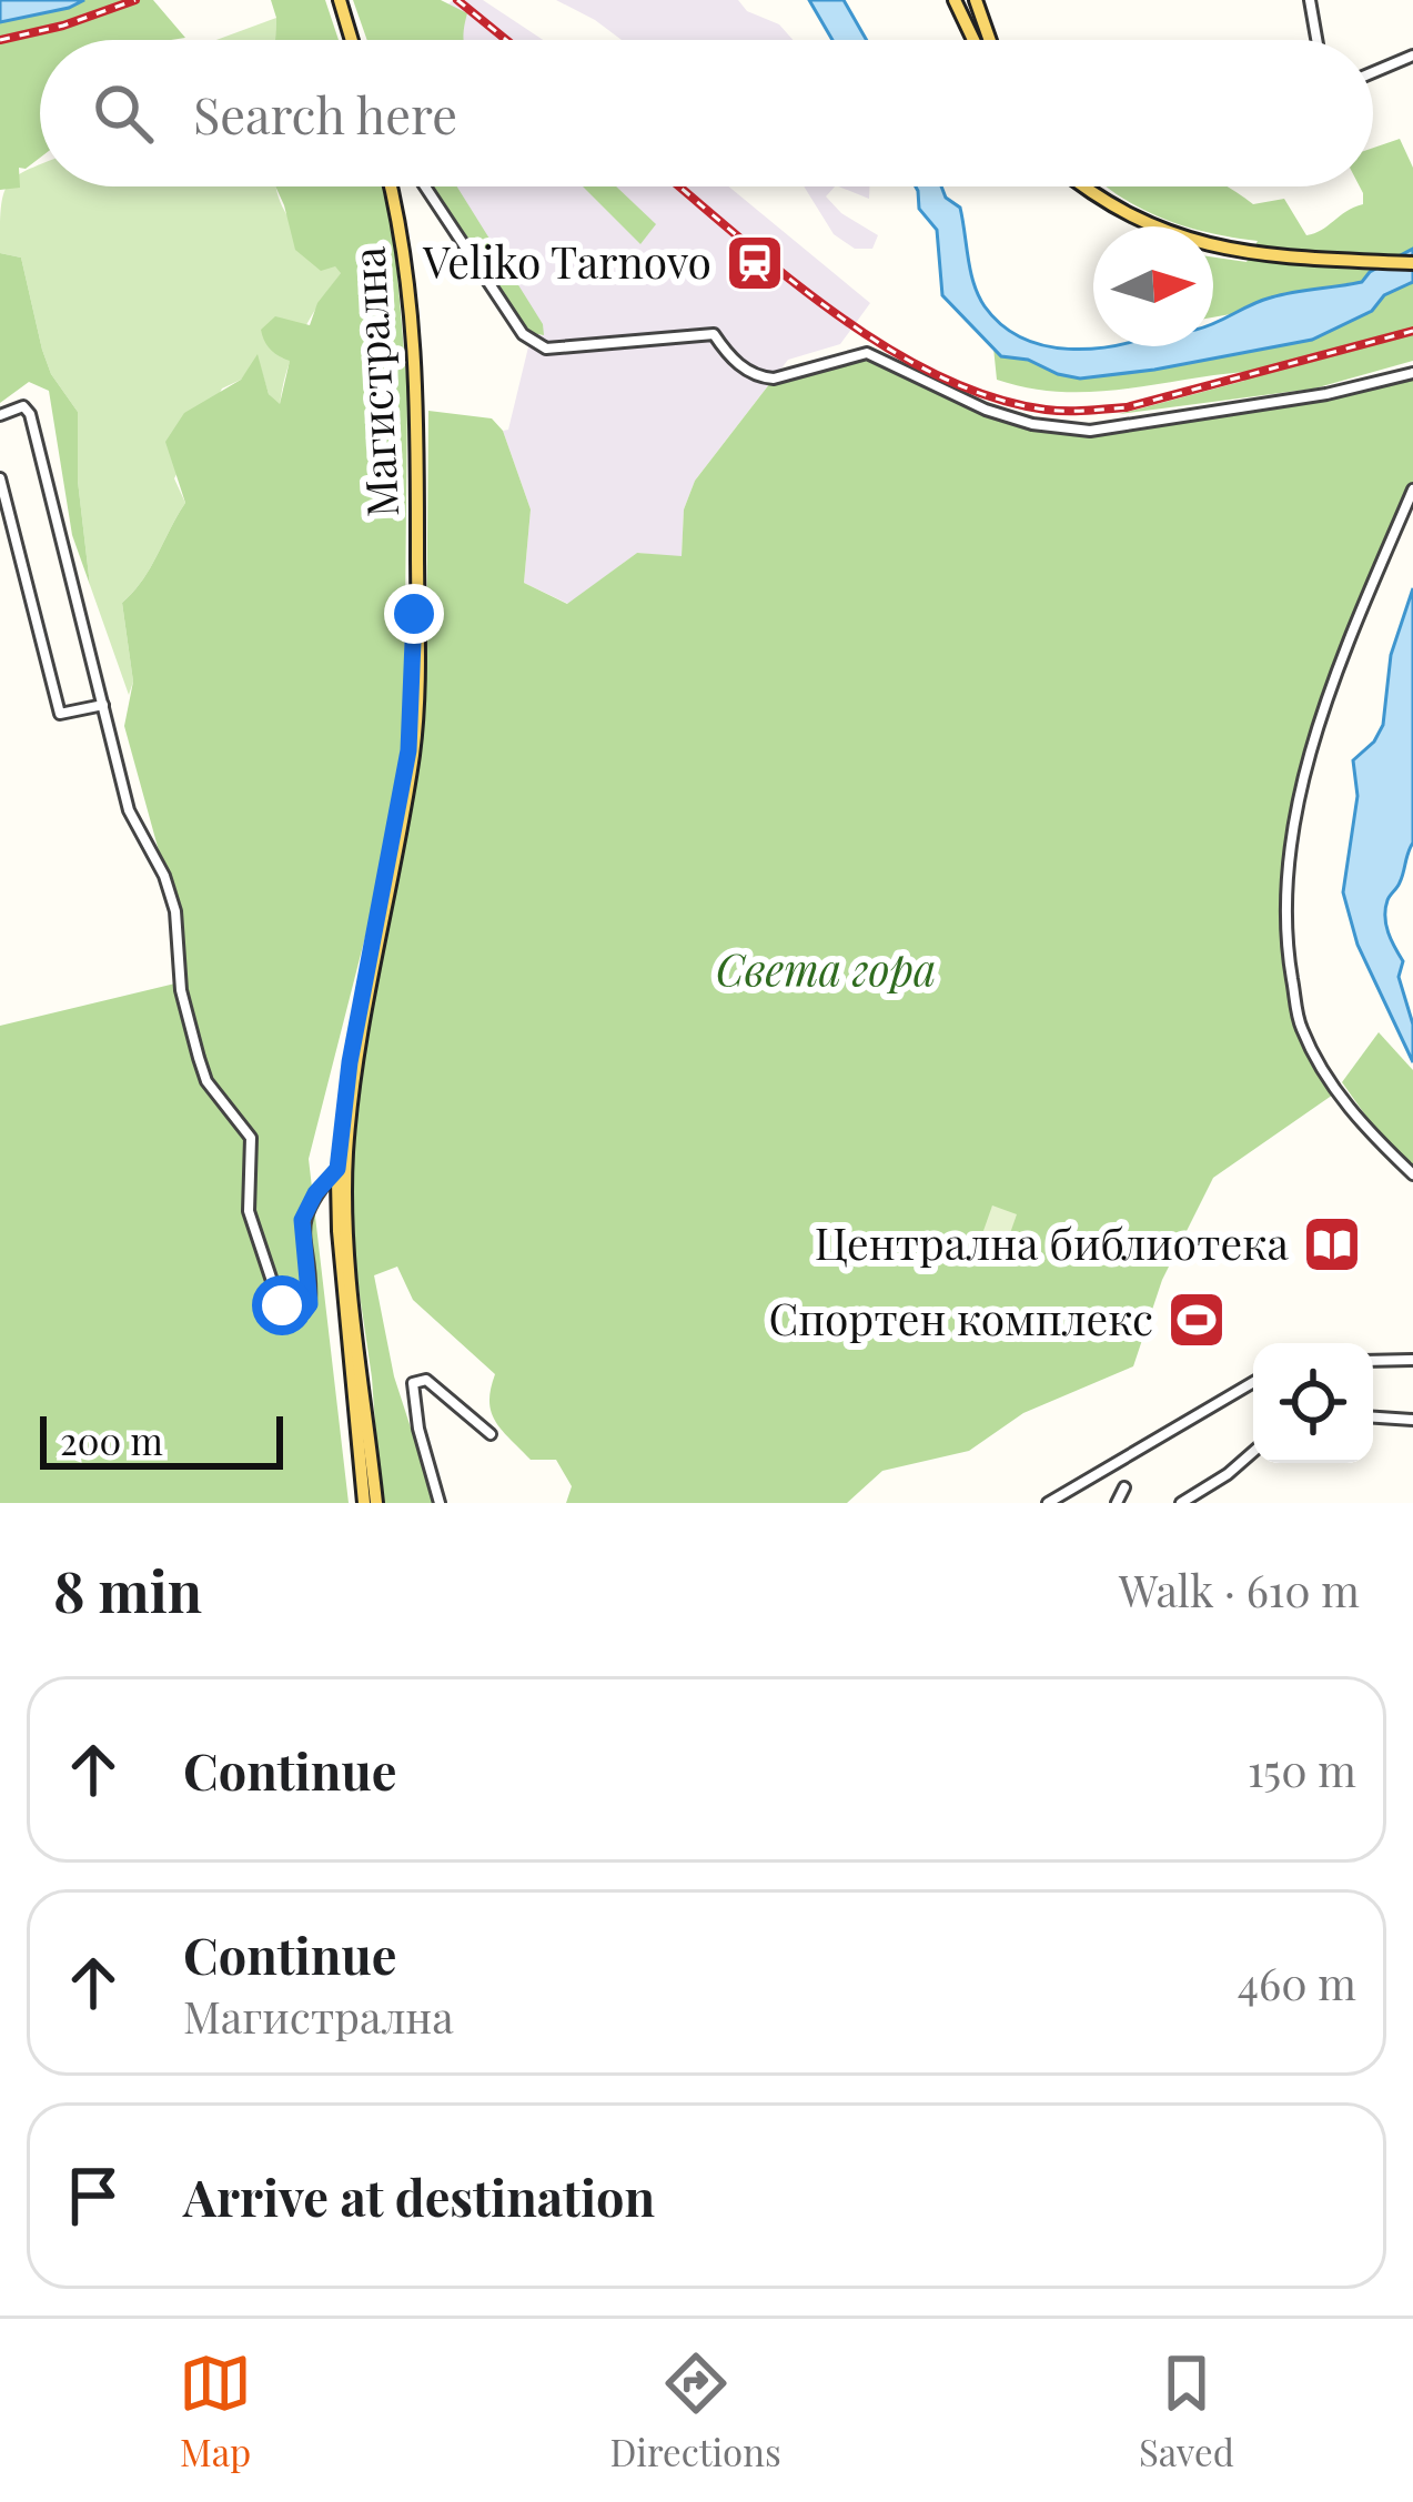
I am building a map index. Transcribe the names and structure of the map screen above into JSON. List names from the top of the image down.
{
  "streets": {
    "main road": ["Магистрална"]
  },
  "parks": ["Света гора"],
  "places": {
    "station": ["Veliko Tarnovo"],
    "library": ["Централна библиотека"],
    "sports": ["Спортен комплекс"]
  },
  "scale_bar": "200 m",
  "north": "right",
  "page": {
    "search": "Search here",
    "scale": "200 m",
    "heading": ["8 min", "Walk · 610 m"],
    "list": [
      ["Continue", "150 m"],
      ["Continue", "Магистрална", "460 m"],
      "Arrive at destination"
    ],
    "nav": ["Map", "Directions", "Saved"]
  }
}
